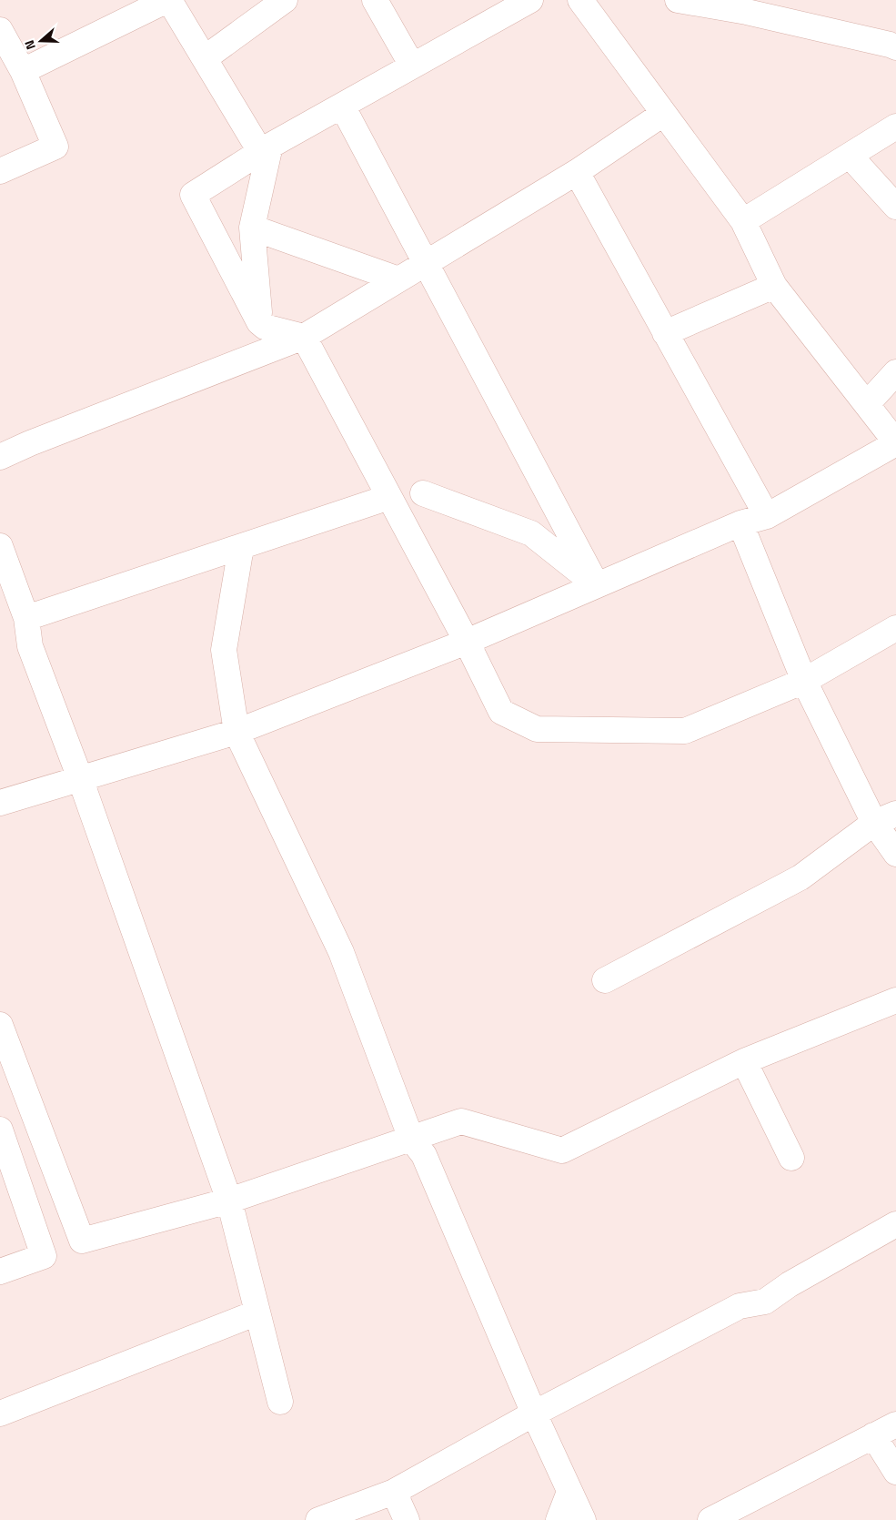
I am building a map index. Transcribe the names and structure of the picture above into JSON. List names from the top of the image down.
{
  "north": "left"
}
